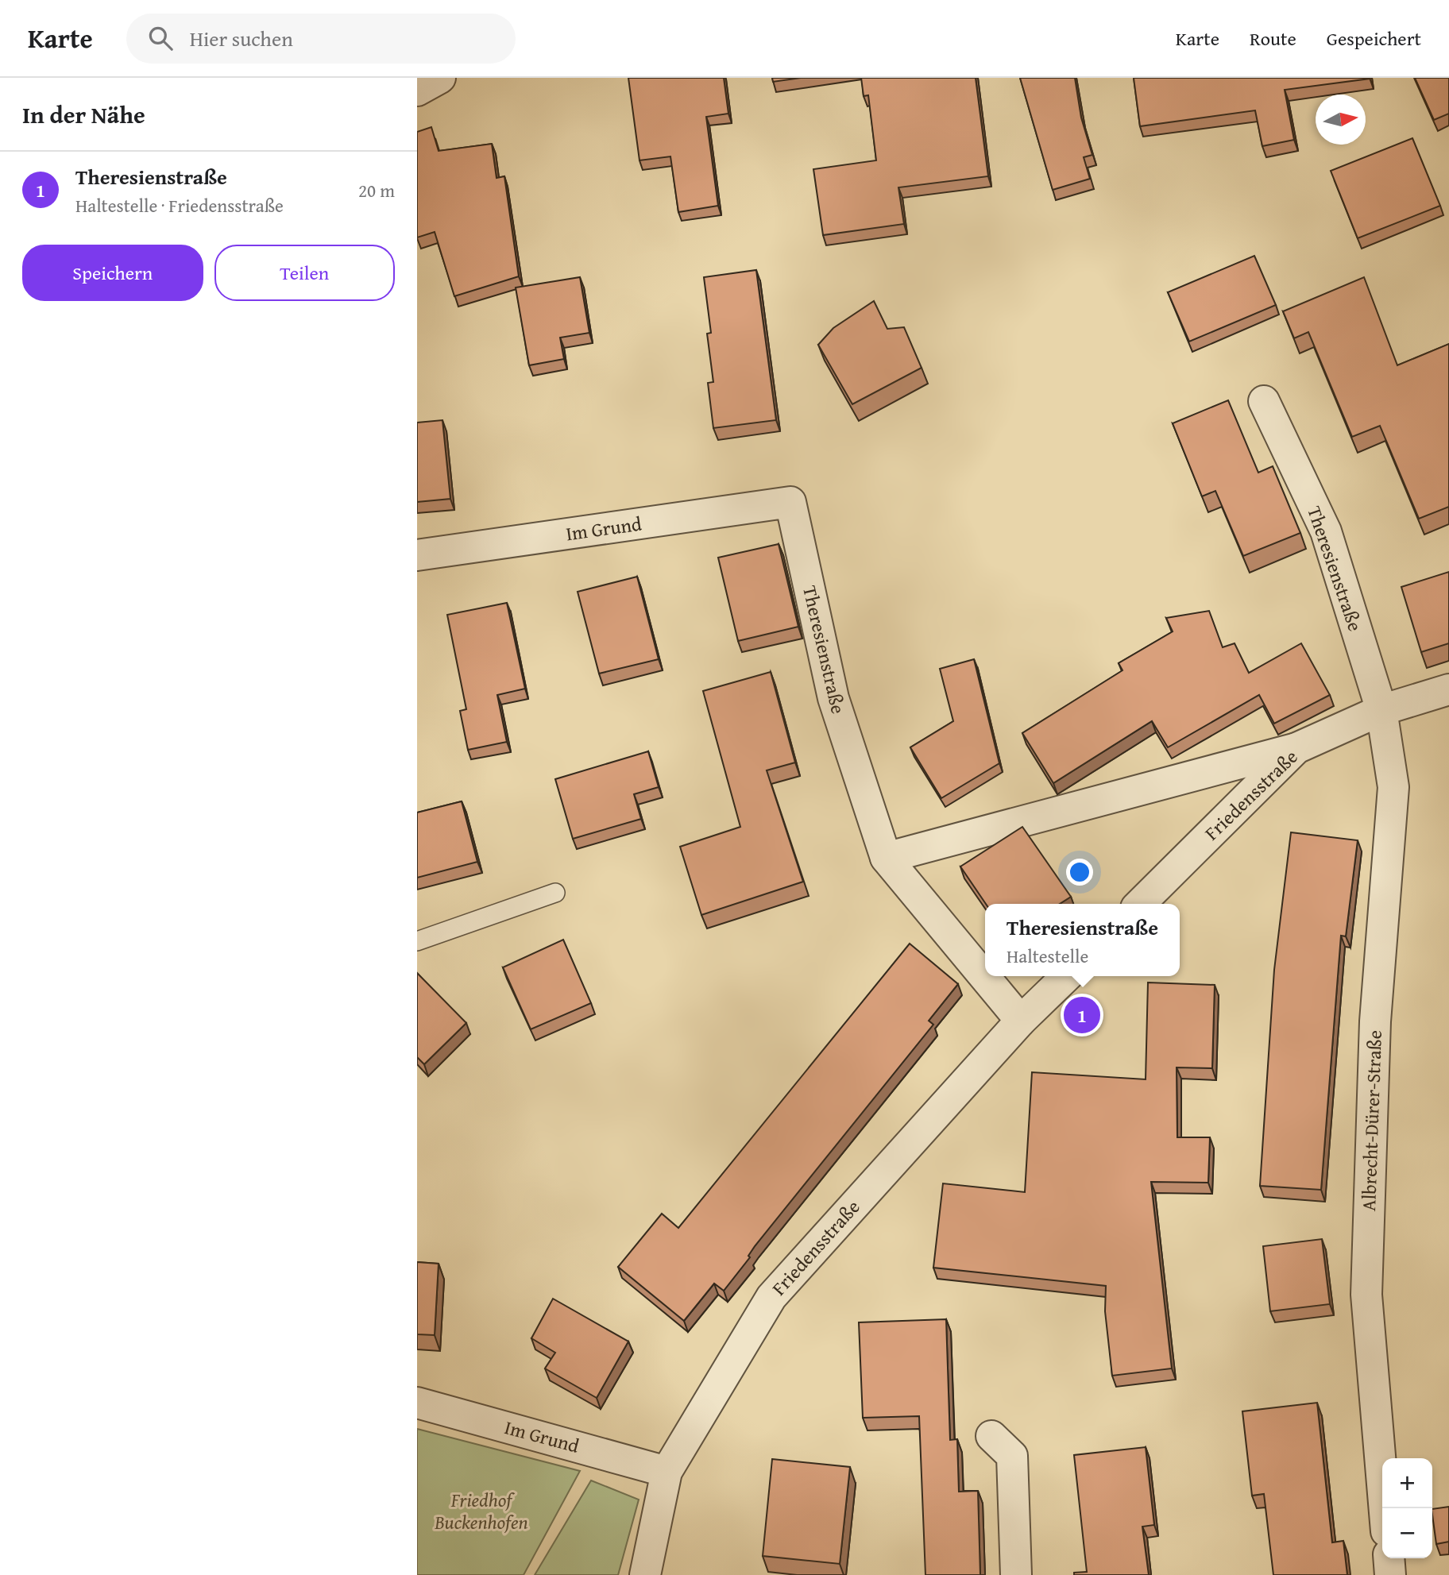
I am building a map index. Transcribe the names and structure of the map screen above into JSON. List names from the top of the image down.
{
  "streets": {
    "street": [
      "Im Grund",
      "Theresienstraße",
      "Friedensstraße",
      "Albrecht-Dürer-Straße"
    ]
  },
  "crossings": [
    ["Im Grund", "Theresienstraße"],
    ["Im Grund", "Friedensstraße"],
    ["Theresienstraße", "Friedensstraße"],
    ["Theresienstraße", "Albrecht-Dürer-Straße"],
    ["Friedensstraße", "Albrecht-Dürer-Straße"]
  ],
  "parks": ["Friedhof Buckenhofen"],
  "north": "right",
  "page": {
    "header": "Karte",
    "search": "Hier suchen",
    "nav": ["Karte", "Route", "Gespeichert"],
    "heading": "In der Nähe",
    "list": [
      {
        "mark": "1",
        "name": "Theresienstraße",
        "note": "Haltestelle · Friedensstraße",
        "value": "20 m"
      }
    ],
    "buttons": ["Speichern", "Teilen"],
    "popup": ["Theresienstraße", "Haltestelle"],
    "pins": "1",
    "map_buttons": ["+", "−"]
  }
}
